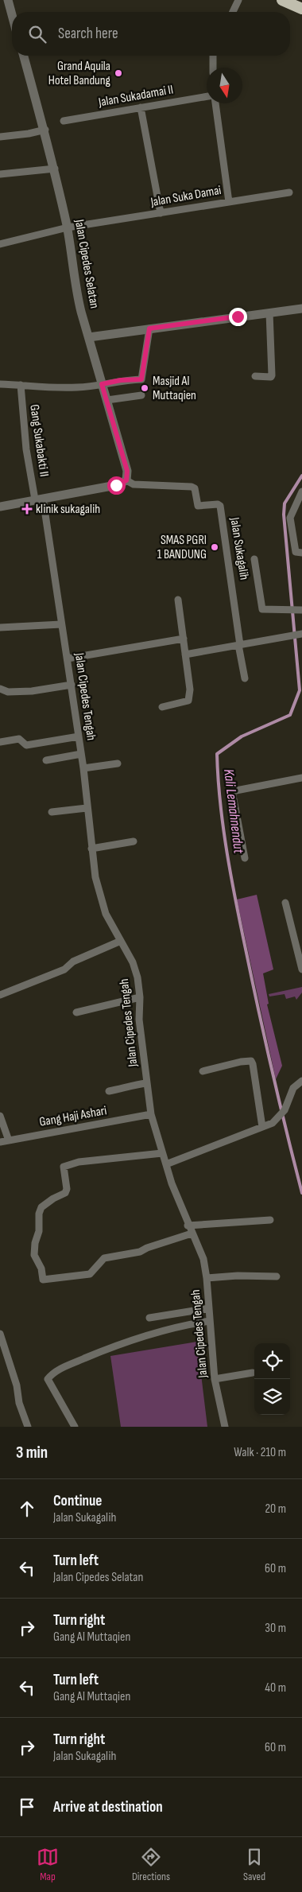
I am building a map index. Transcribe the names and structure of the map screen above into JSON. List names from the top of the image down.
{
  "streets": {
    "street": [
      "Jalan Sukadamai II",
      "Jalan Suka Damai",
      "Jalan Cipedes Selatan",
      "Gang Sukabakti II",
      "Jalan Sukagalih",
      "Jalan Cipedes Tengah",
      "Gang Haji Ashari"
    ]
  },
  "crossings": [
    ["Jalan Suka Damai", "Jalan Cipedes Selatan"],
    ["Jalan Cipedes Selatan", "Jalan Sukagalih"],
    ["Gang Sukabakti II", "Jalan Cipedes Tengah"],
    ["Jalan Cipedes Tengah", "Gang Haji Ashari"]
  ],
  "water": ["Kali Lemahnendut"],
  "places": {
    "other": ["Grand Aquila Hotel Bandung", "Masjid Al Muttaqien", "SMAS PGRI 1 BANDUNG"],
    "health": ["klinik sukagalih"]
  },
  "north": "bottom",
  "page": {
    "search": "Search here",
    "heading": ["3 min", "Walk · 210 m"],
    "list": [
      ["Continue", "Jalan Sukagalih", "20 m"],
      ["Turn left", "Jalan Cipedes Selatan", "60 m"],
      ["Turn right", "Gang Al Muttaqien", "30 m"],
      ["Turn left", "Gang Al Muttaqien", "40 m"],
      ["Turn right", "Jalan Sukagalih", "60 m"],
      "Arrive at destination"
    ],
    "nav": ["Map", "Directions", "Saved"]
  }
}
